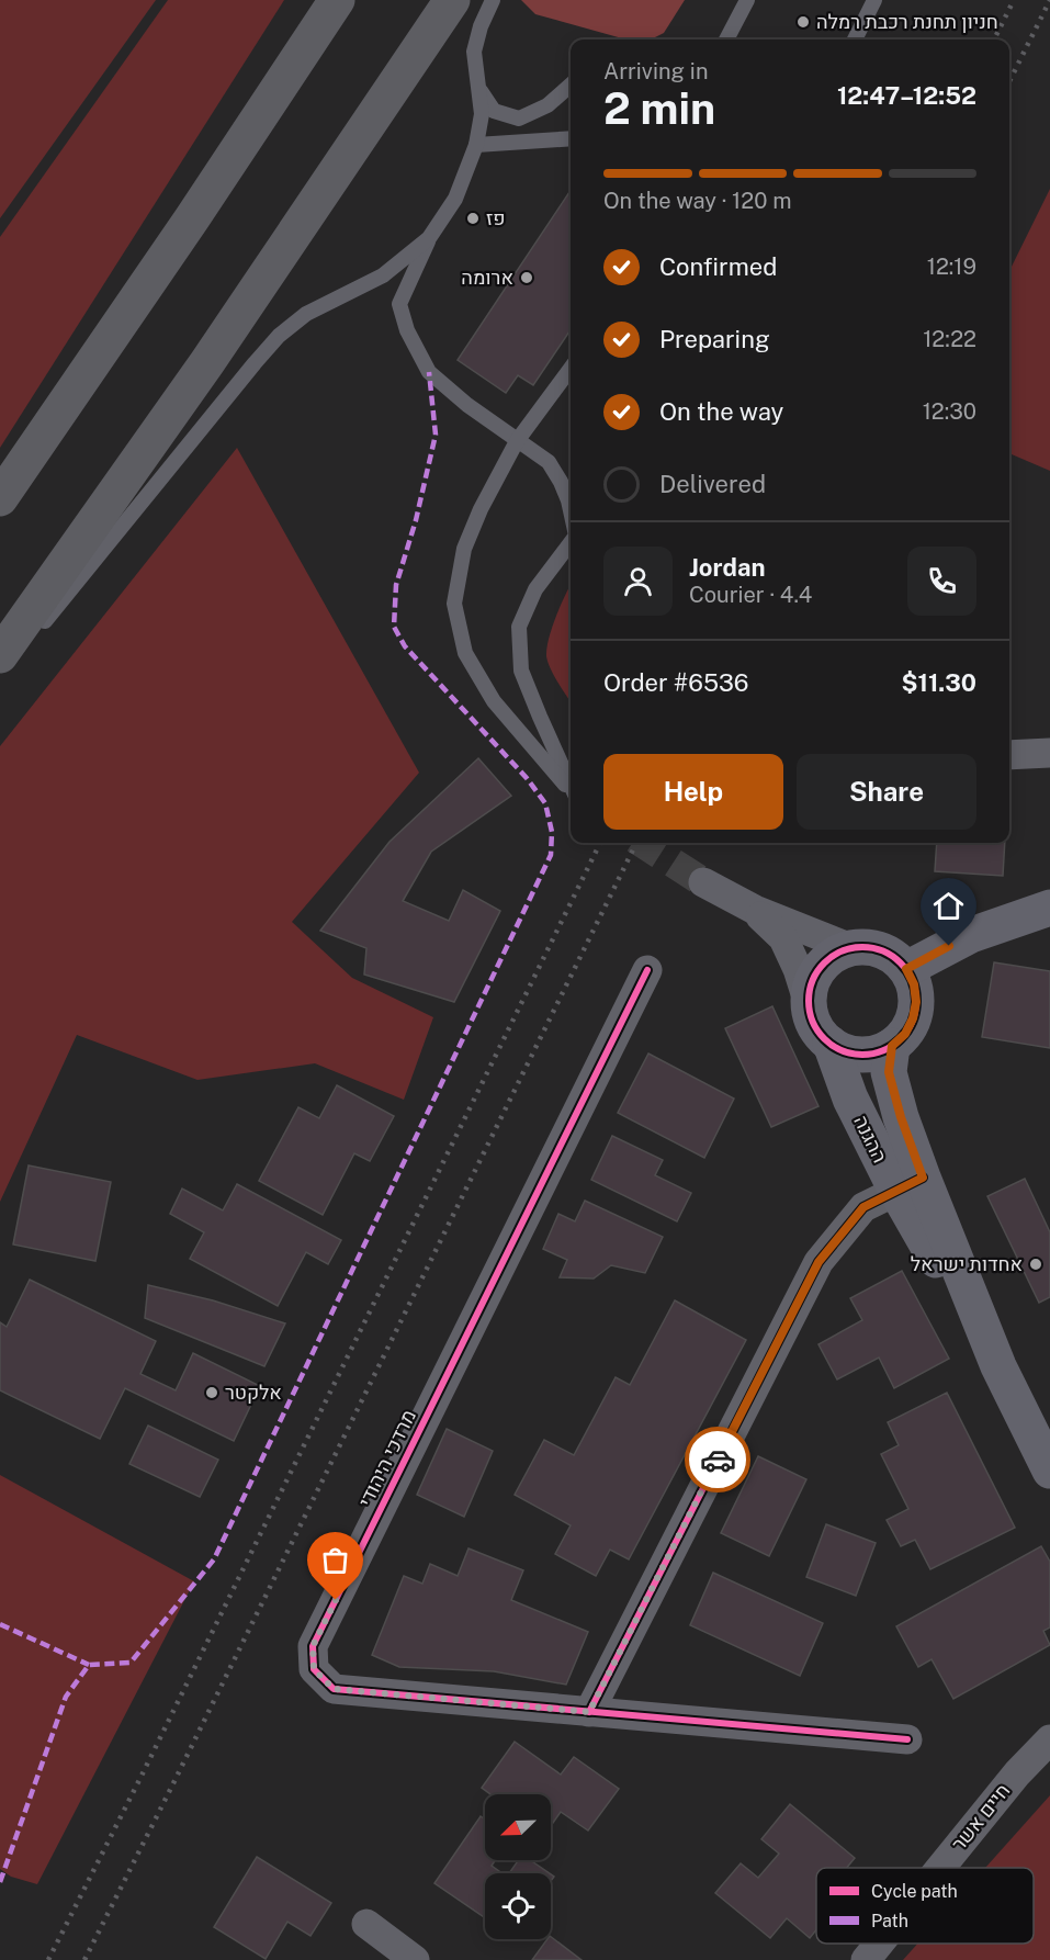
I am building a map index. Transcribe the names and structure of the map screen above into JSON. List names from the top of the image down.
{
  "streets": {
    "street": ["ההגנה", "מרדכי היהודי", "חיים אשר"]
  },
  "places": [
    "חניון תחנת רכבת רמלה",
    "פז",
    "ארומה",
    "אחדות ישראל",
    "אלקטר"
  ],
  "legend": ["Cycle path", "Path"],
  "north": "bottom left",
  "page": {
    "heading": ["2 min", "Arriving in", "12:47–12:52"],
    "panel": [
      "Jordan",
      "Courier · 4.4",
      "Order #6536",
      "$11.30"
    ],
    "bar": "On the way · 120 m",
    "list": [
      ["Confirmed", "12:19"],
      ["Preparing", "12:22"],
      ["On the way", "12:30"],
      "Delivered"
    ],
    "buttons": ["Help", "Share"]
  }
}
